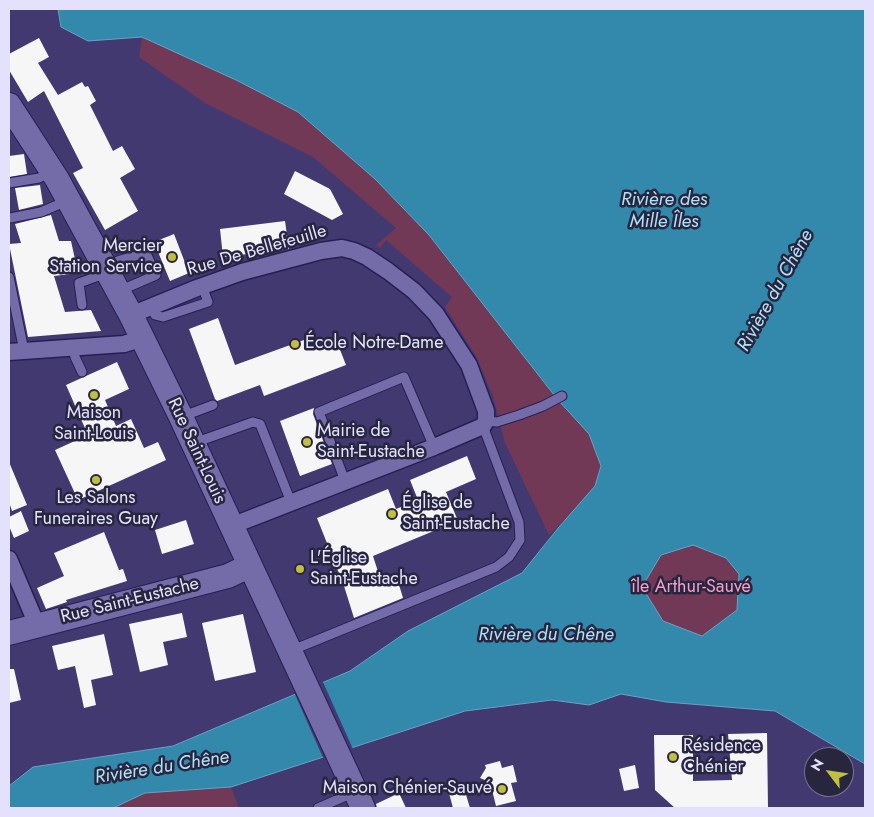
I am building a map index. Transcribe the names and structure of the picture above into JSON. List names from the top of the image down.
{
  "streets": {
    "main road": ["Rue Saint-Louis", "Rue Saint-Eustache"],
    "street": ["Rue De Bellefeuille"]
  },
  "crossings": [
    ["Rue De Bellefeuille", "Rue Saint-Louis"],
    ["Rue Saint-Louis", "Rue Saint-Eustache"]
  ],
  "water": ["Rivière des Mille Îles", "Rivière du Chêne"],
  "parks": ["île Arthur-Sauvé"],
  "places": [
    "Mercier Station Service",
    "École Notre-Dame",
    "Maison Saint-Louis",
    "Mairie de Saint-Eustache",
    "Les Salons Funeraires Guay",
    "Église de Saint-Eustache",
    "L'Église Saint-Eustache",
    "Résidence Chénier",
    "Maison Chénier-Sauvé"
  ],
  "north": "top left"
}
